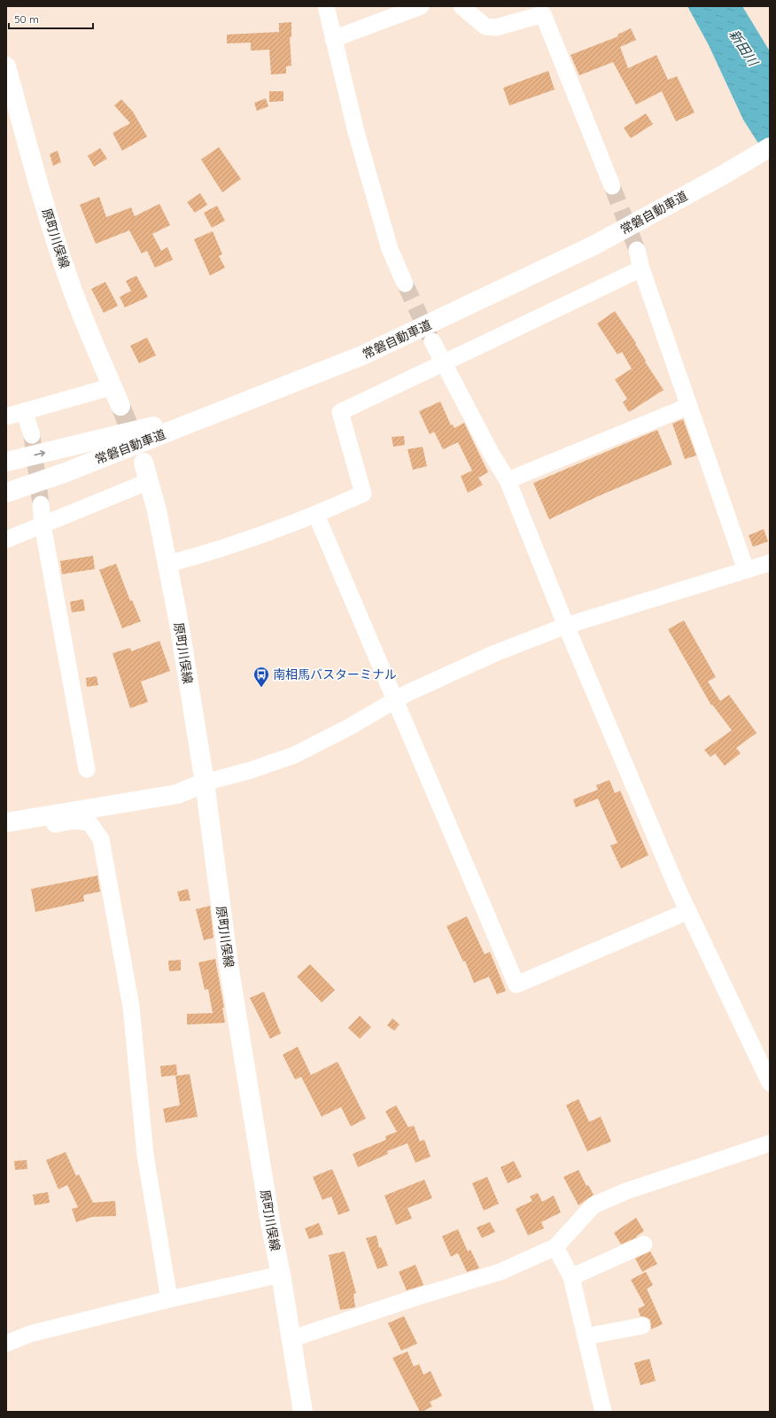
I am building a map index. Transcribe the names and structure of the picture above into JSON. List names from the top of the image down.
{
  "streets": {
    "main road": ["常磐自動車道", "原町川俣線"]
  },
  "water": ["新田川"],
  "places": {
    "bus stop": ["南相馬バスターミナル"]
  },
  "scale_bar": "50 m"
}
